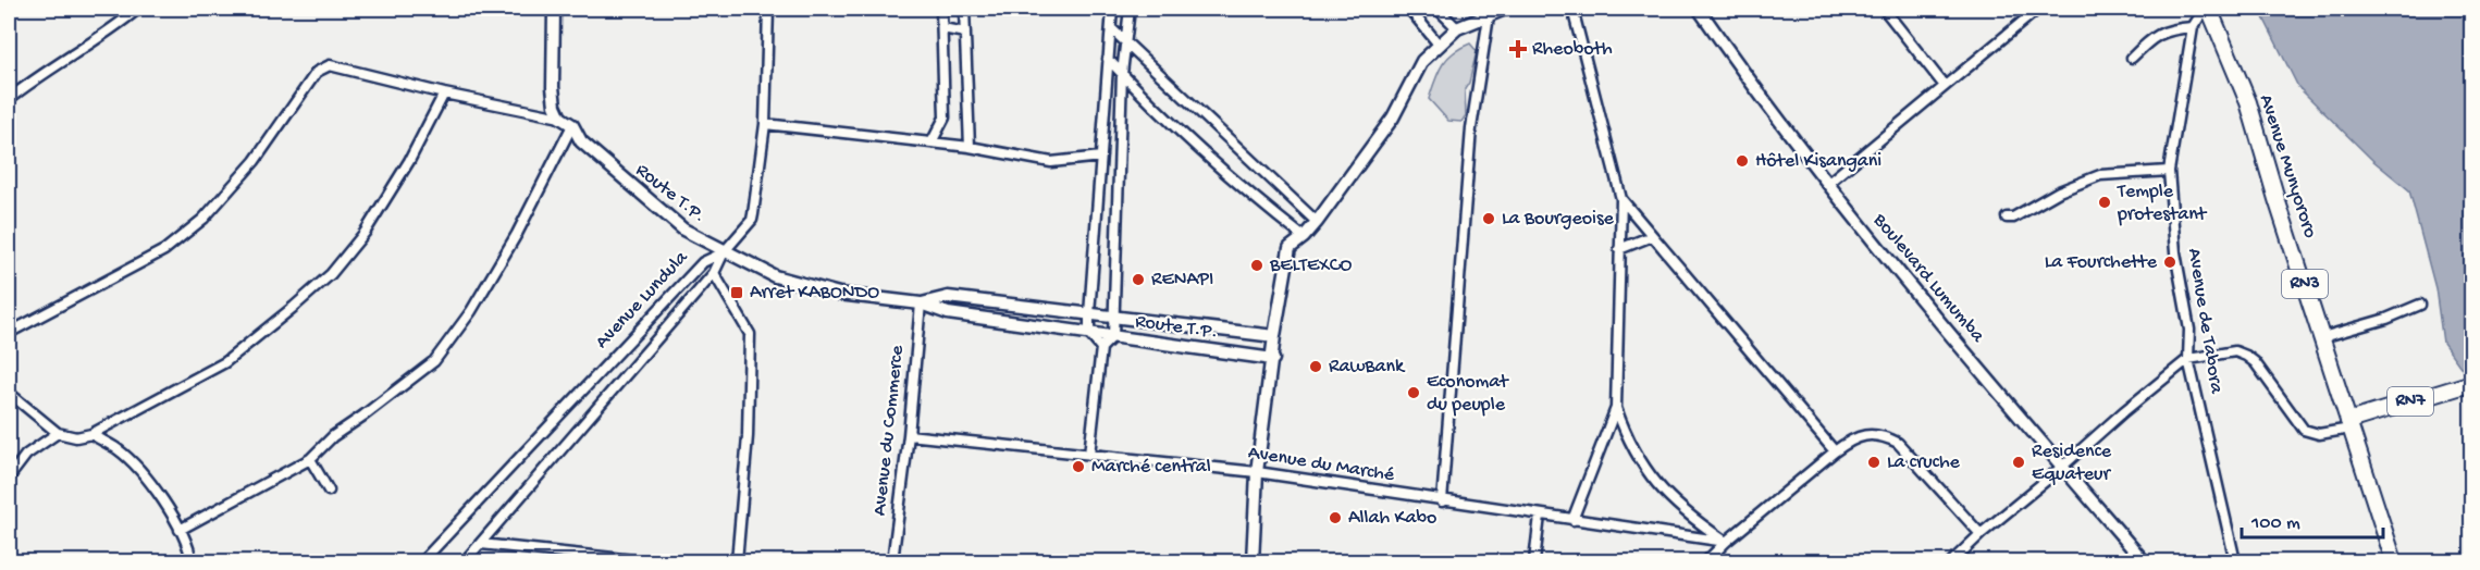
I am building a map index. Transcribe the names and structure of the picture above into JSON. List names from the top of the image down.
{
  "streets": {
    "main road": ["Avenue Munyororo", "RN3", "RN7"],
    "street": [
      "Route T.P.",
      "Boulevard Lumumba",
      "Avenue Lundula",
      "Avenue de Tabora",
      "Avenue du Commerce",
      "Avenue du Marché"
    ]
  },
  "crossings": [
    ["Avenue Munyororo", "RN7"],
    ["Route T.P.", "Avenue Lundula"],
    ["Route T.P.", "Avenue du Commerce"],
    ["Avenue du Commerce", "Avenue du Marché"]
  ],
  "places": {
    "health": ["Rheoboth"],
    "other": [
      "Hôtel Kisangani",
      "Temple protestant",
      "La Bourgeoise",
      "La Fourchette",
      "BELTEXCO",
      "RENAPI",
      "RawBank",
      "Economat du peuple",
      "La cruche",
      "Residence Equateur",
      "Marché central",
      "Allah Kabo"
    ],
    "transit": ["Arret KABONDO"]
  },
  "scale_bar": "100 m"
}
